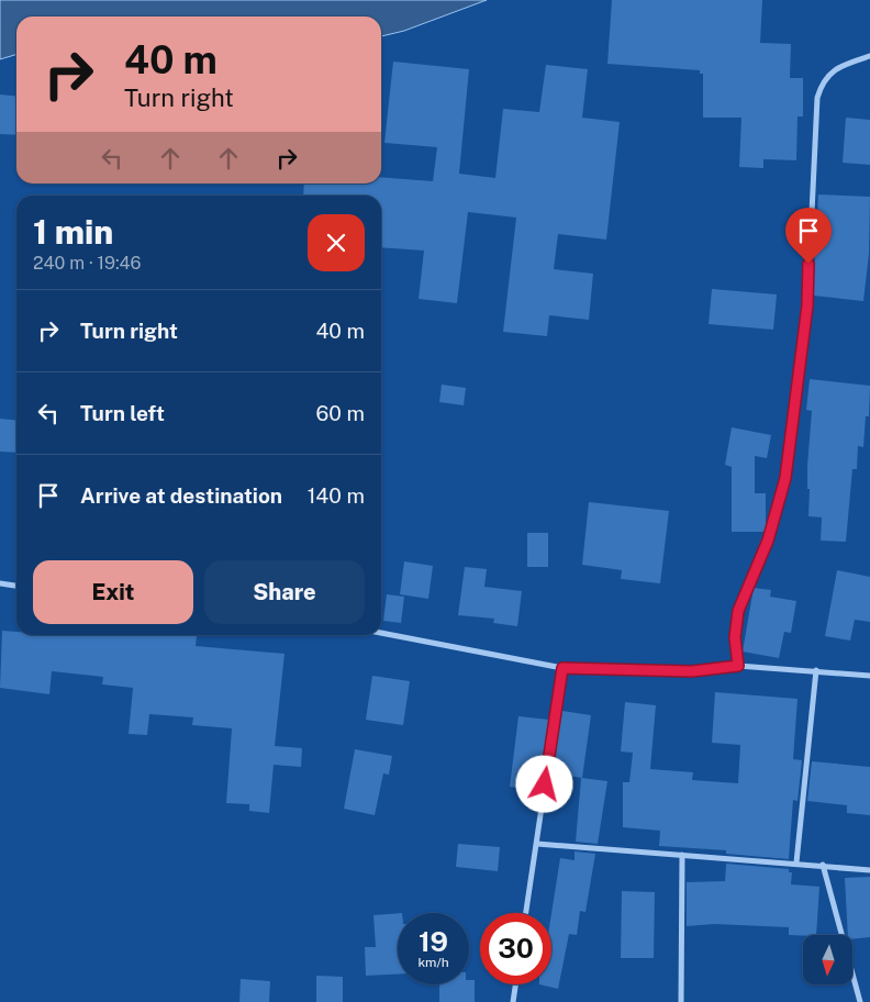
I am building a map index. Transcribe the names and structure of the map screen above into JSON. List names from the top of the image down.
{
  "north": "bottom",
  "page": {
    "turn": ["40 m", "Turn right"],
    "heading": ["1 min", "240 m · 19:46"],
    "list": [
      {
        "name": "Turn right",
        "value": "40 m"
      },
      {
        "name": "Turn left",
        "value": "60 m"
      },
      {
        "name": "Arrive at destination",
        "value": "140 m"
      }
    ],
    "buttons": ["Exit", "Share"],
    "speed": "19 km/h",
    "limit": "30"
  }
}
